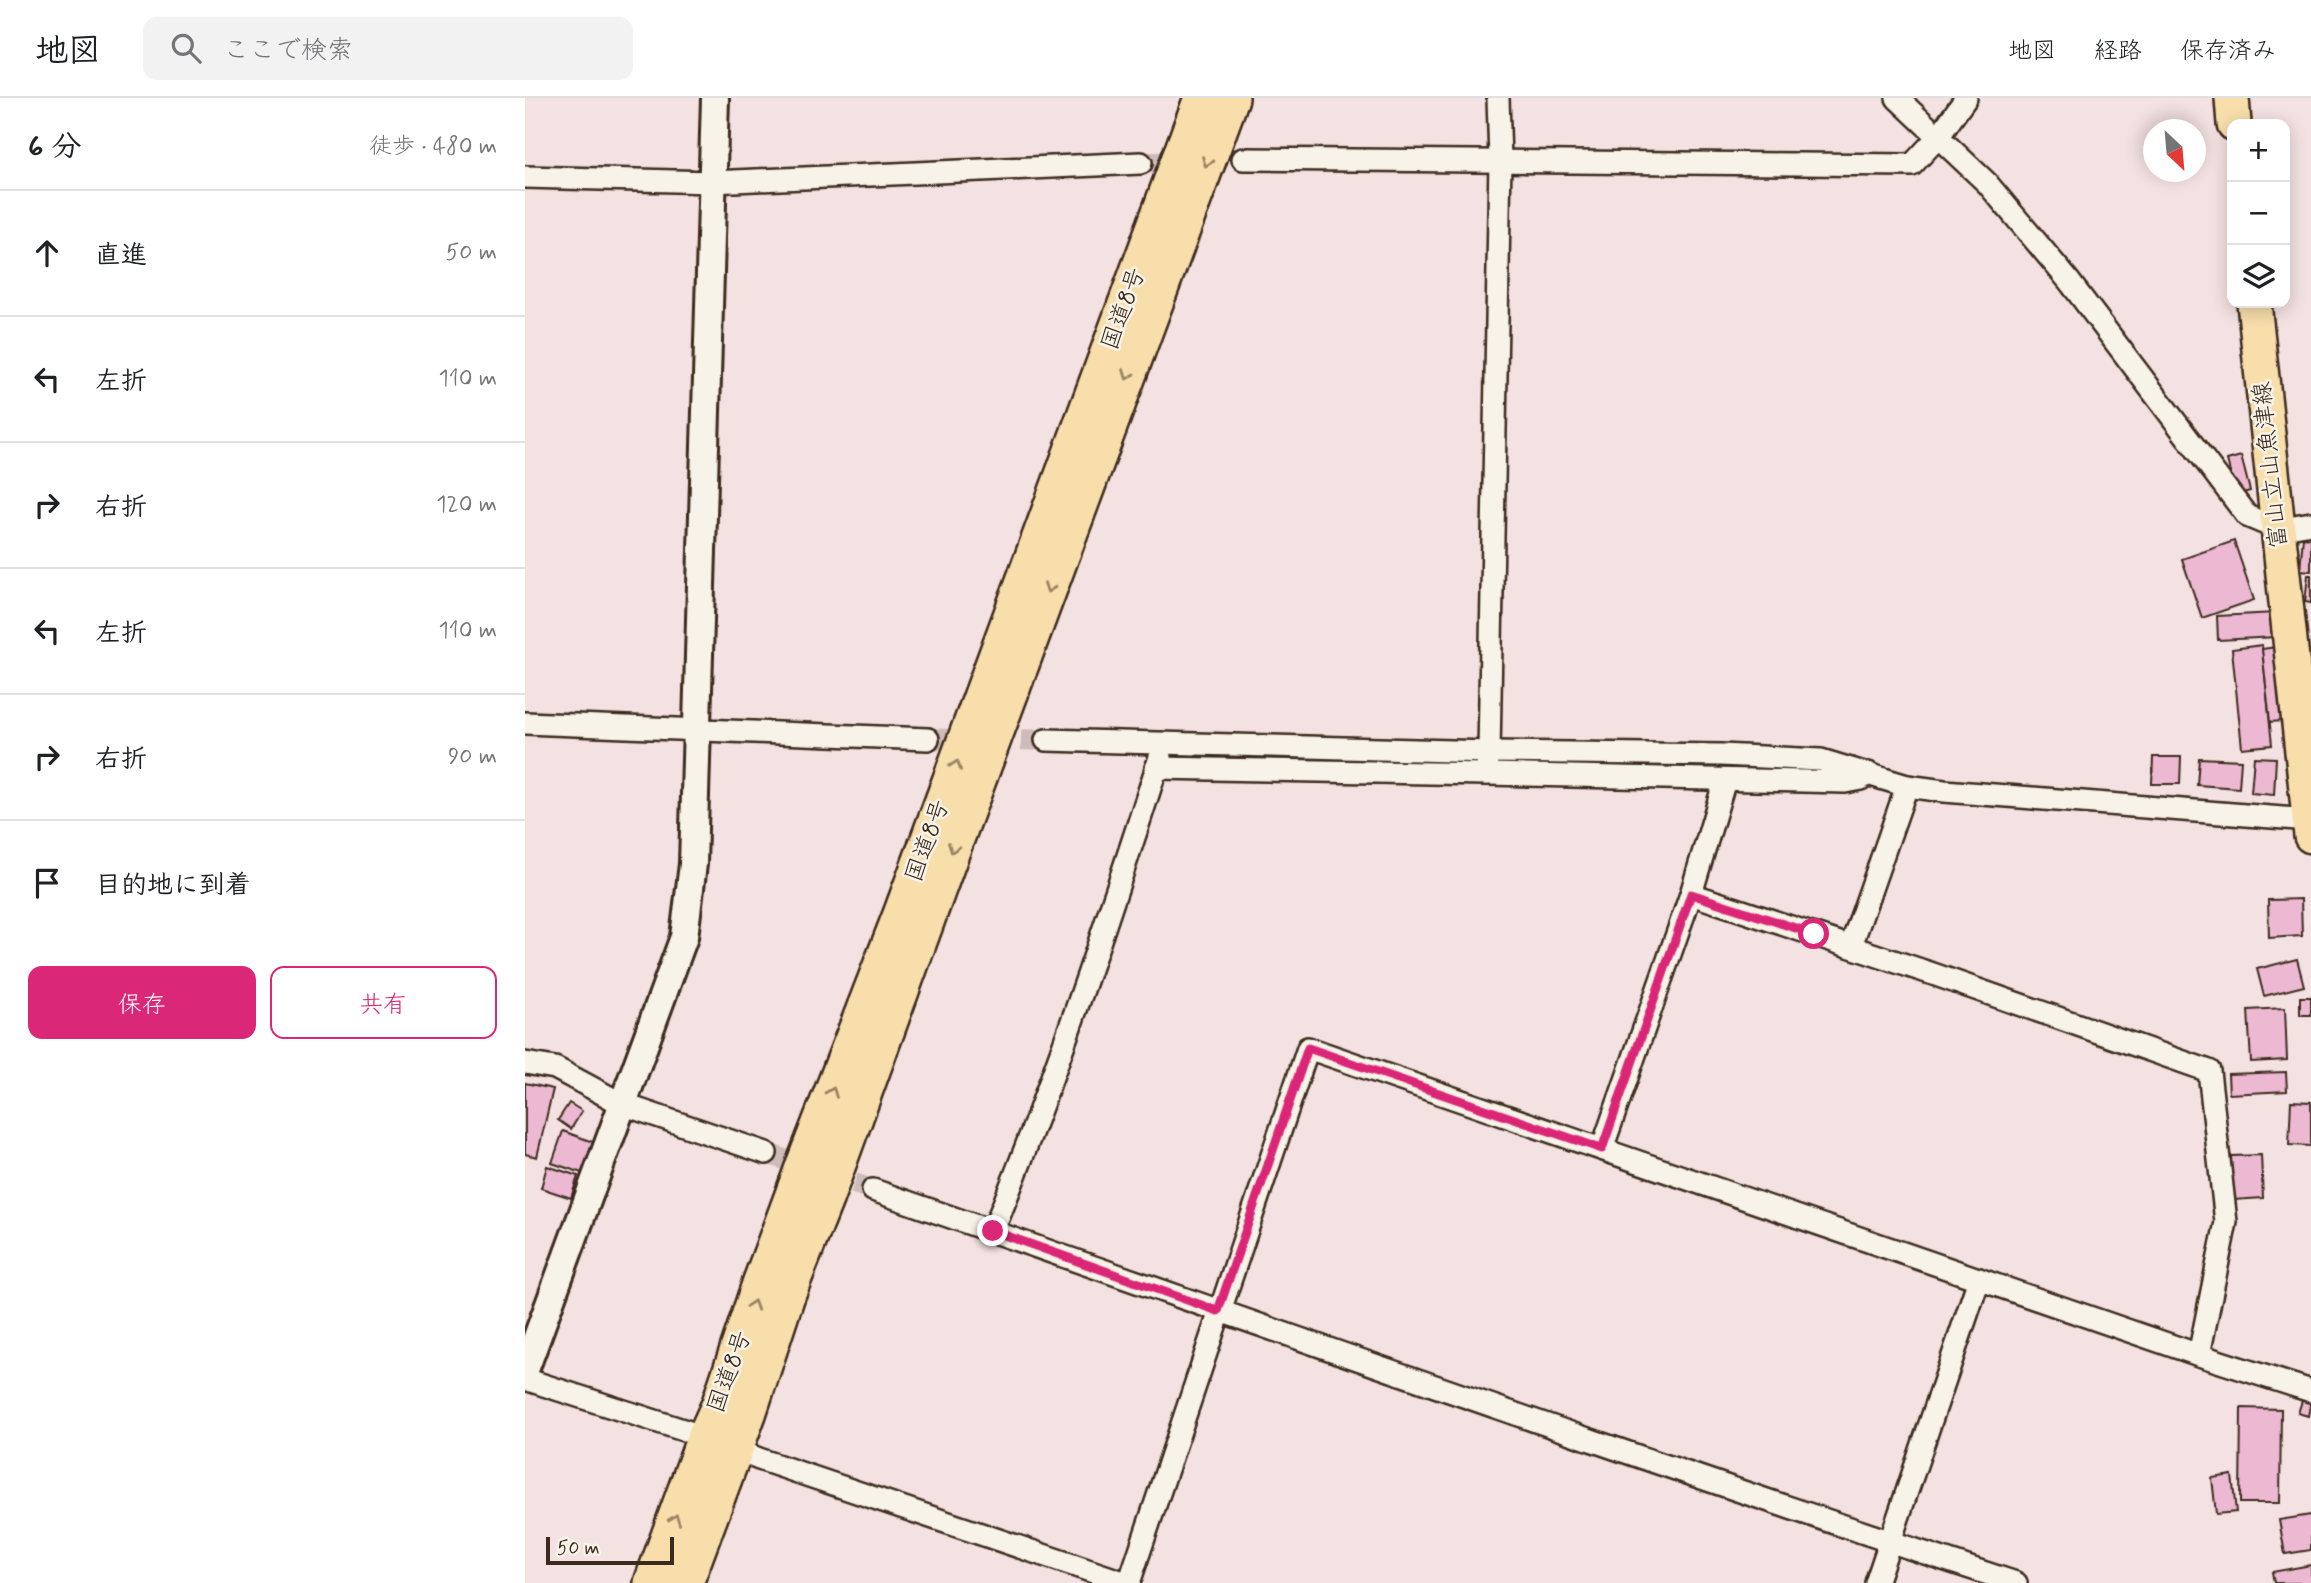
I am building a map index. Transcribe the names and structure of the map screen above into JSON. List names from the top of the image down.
{
  "streets": {
    "highway": ["国道8号"],
    "main road": ["富山立山魚津線"]
  },
  "scale_bar": "50 m",
  "north": "bottom right",
  "page": {
    "header": "地図",
    "search": "ここで検索",
    "nav": ["地図", "経路", "保存済み"],
    "heading": ["6 分", "徒歩 · 480 m"],
    "map_buttons": ["+", "−"],
    "list": [
      ["直進", "50 m"],
      ["左折", "110 m"],
      ["右折", "120 m"],
      ["左折", "110 m"],
      ["右折", "90 m"],
      "目的地に到着"
    ],
    "buttons": ["保存", "共有"],
    "scale": "50 m"
  }
}
